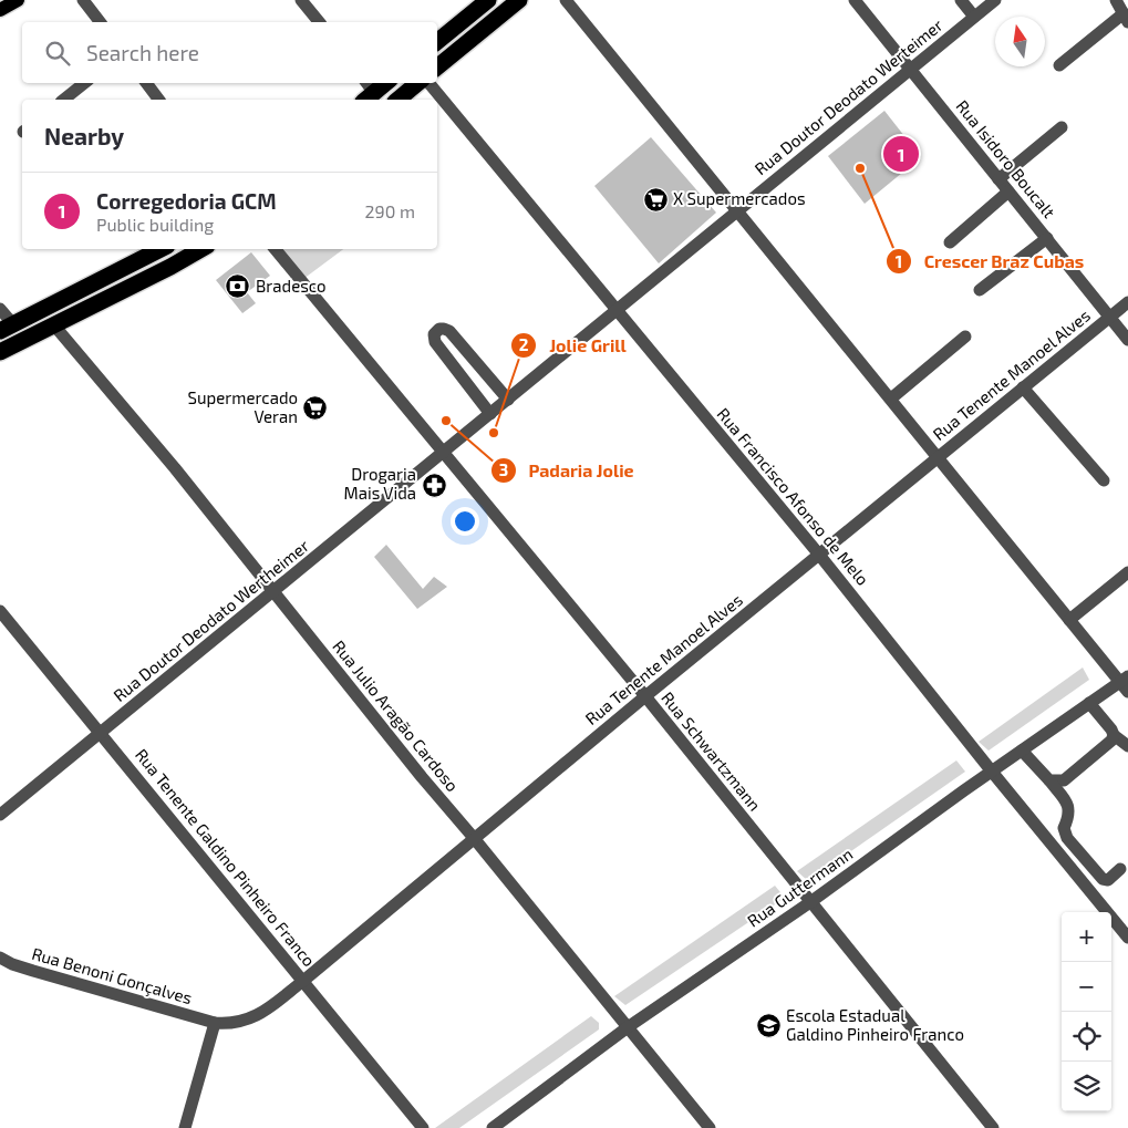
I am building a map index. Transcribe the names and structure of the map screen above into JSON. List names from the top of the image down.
{
  "streets": {
    "street": [
      "Rua Doutor Deodato Werteimer",
      "Rua Isidoro Boucalt",
      "Rua Tenente Manoel Alves",
      "Rua Francisco Afonso de Melo",
      "Rua Doutor Deodato Wertheimer",
      "Rua Julio Aragão Cardoso",
      "Rua Schwartzmann",
      "Rua Tenente Galdino Pinheiro Franco",
      "Rua Guttermann",
      "Rua Benoni Gonçalves"
    ]
  },
  "crossings": [
    ["Rua Doutor Deodato Werteimer", "Rua Isidoro Boucalt"],
    ["Rua Doutor Deodato Werteimer", "Rua Francisco Afonso de Melo"],
    ["Rua Doutor Deodato Werteimer", "Rua Doutor Deodato Wertheimer"],
    ["Rua Doutor Deodato Werteimer", "Rua Schwartzmann"],
    ["Rua Isidoro Boucalt", "Rua Tenente Manoel Alves"],
    ["Rua Tenente Manoel Alves", "Rua Francisco Afonso de Melo"],
    ["Rua Tenente Manoel Alves", "Rua Julio Aragão Cardoso"],
    ["Rua Tenente Manoel Alves", "Rua Schwartzmann"],
    ["Rua Tenente Manoel Alves", "Rua Tenente Galdino Pinheiro Franco"],
    ["Rua Tenente Manoel Alves", "Rua Benoni Gonçalves"],
    ["Rua Francisco Afonso de Melo", "Rua Guttermann"],
    ["Rua Doutor Deodato Wertheimer", "Rua Julio Aragão Cardoso"],
    ["Rua Doutor Deodato Wertheimer", "Rua Schwartzmann"],
    ["Rua Doutor Deodato Wertheimer", "Rua Tenente Galdino Pinheiro Franco"],
    ["Rua Julio Aragão Cardoso", "Rua Guttermann"],
    ["Rua Schwartzmann", "Rua Guttermann"]
  ],
  "places": {
    "other": ["Crescer Braz Cubas", "Padaria Jolie", "Jolie Grill"],
    "supermarket": ["X Supermercados", "Supermercado Veran"],
    "bank": ["Bradesco"],
    "pharmacy": ["Drogaria Mais Vida"],
    "school or university": ["Escola Estadual Galdino Pinheiro Franco"]
  },
  "north": "top",
  "page": {
    "search": "Search here",
    "heading": "Nearby",
    "pins": "1",
    "list": [
      {
        "mark": "1",
        "name": "Corregedoria GCM",
        "note": "Public building",
        "value": "290 m"
      }
    ],
    "map_buttons": ["+", "−"]
  }
}
